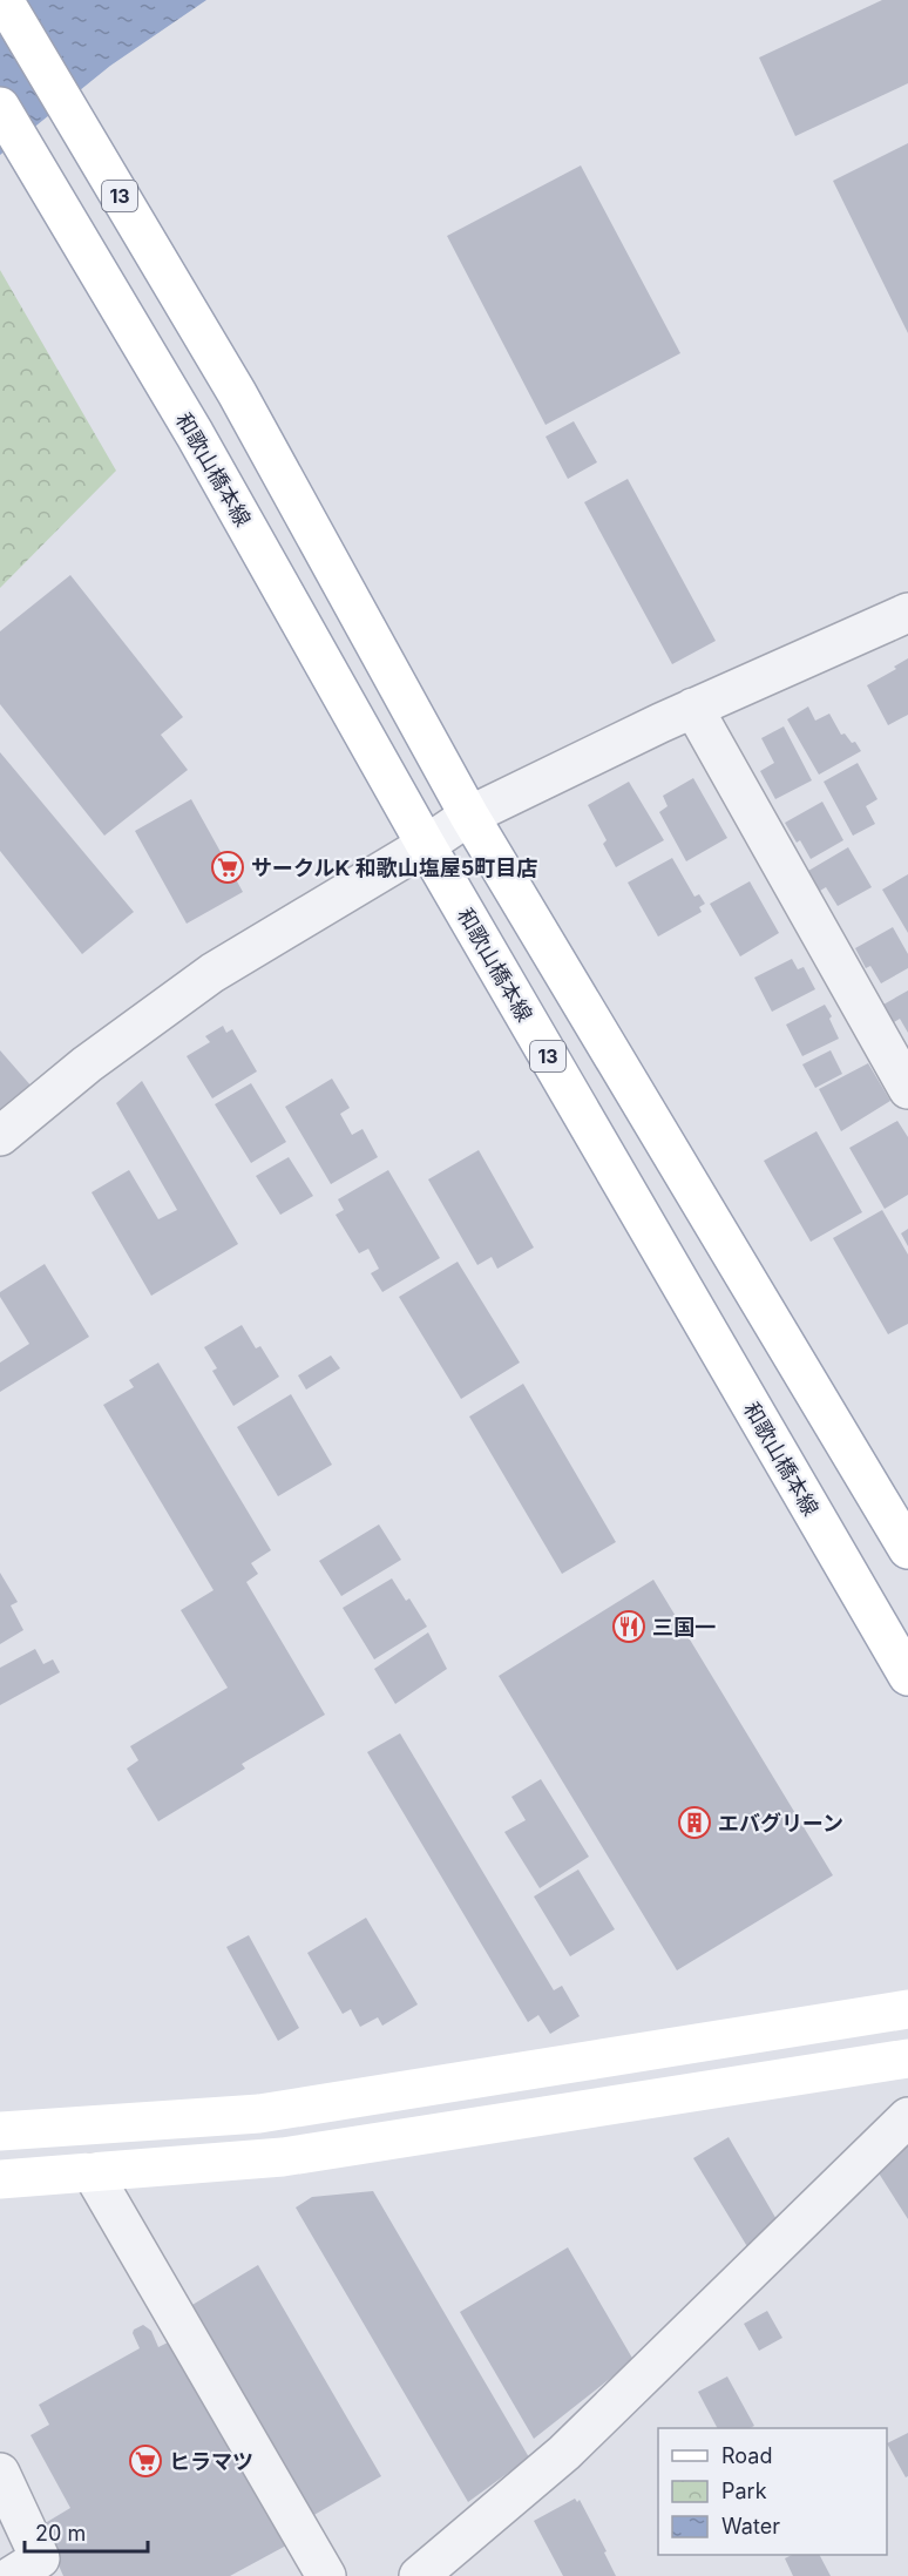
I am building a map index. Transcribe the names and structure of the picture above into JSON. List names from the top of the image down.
{
  "streets": {
    "main road": ["13", "和歌山橋本線"]
  },
  "places": {
    "supermarket": ["サークルK 和歌山塩屋5町目店", "ヒラマツ"],
    "restaurant": ["三国一"],
    "building": ["エバグリーン"]
  },
  "legend": ["Road", "Park", "Water"],
  "scale_bar": "20 m"
}
